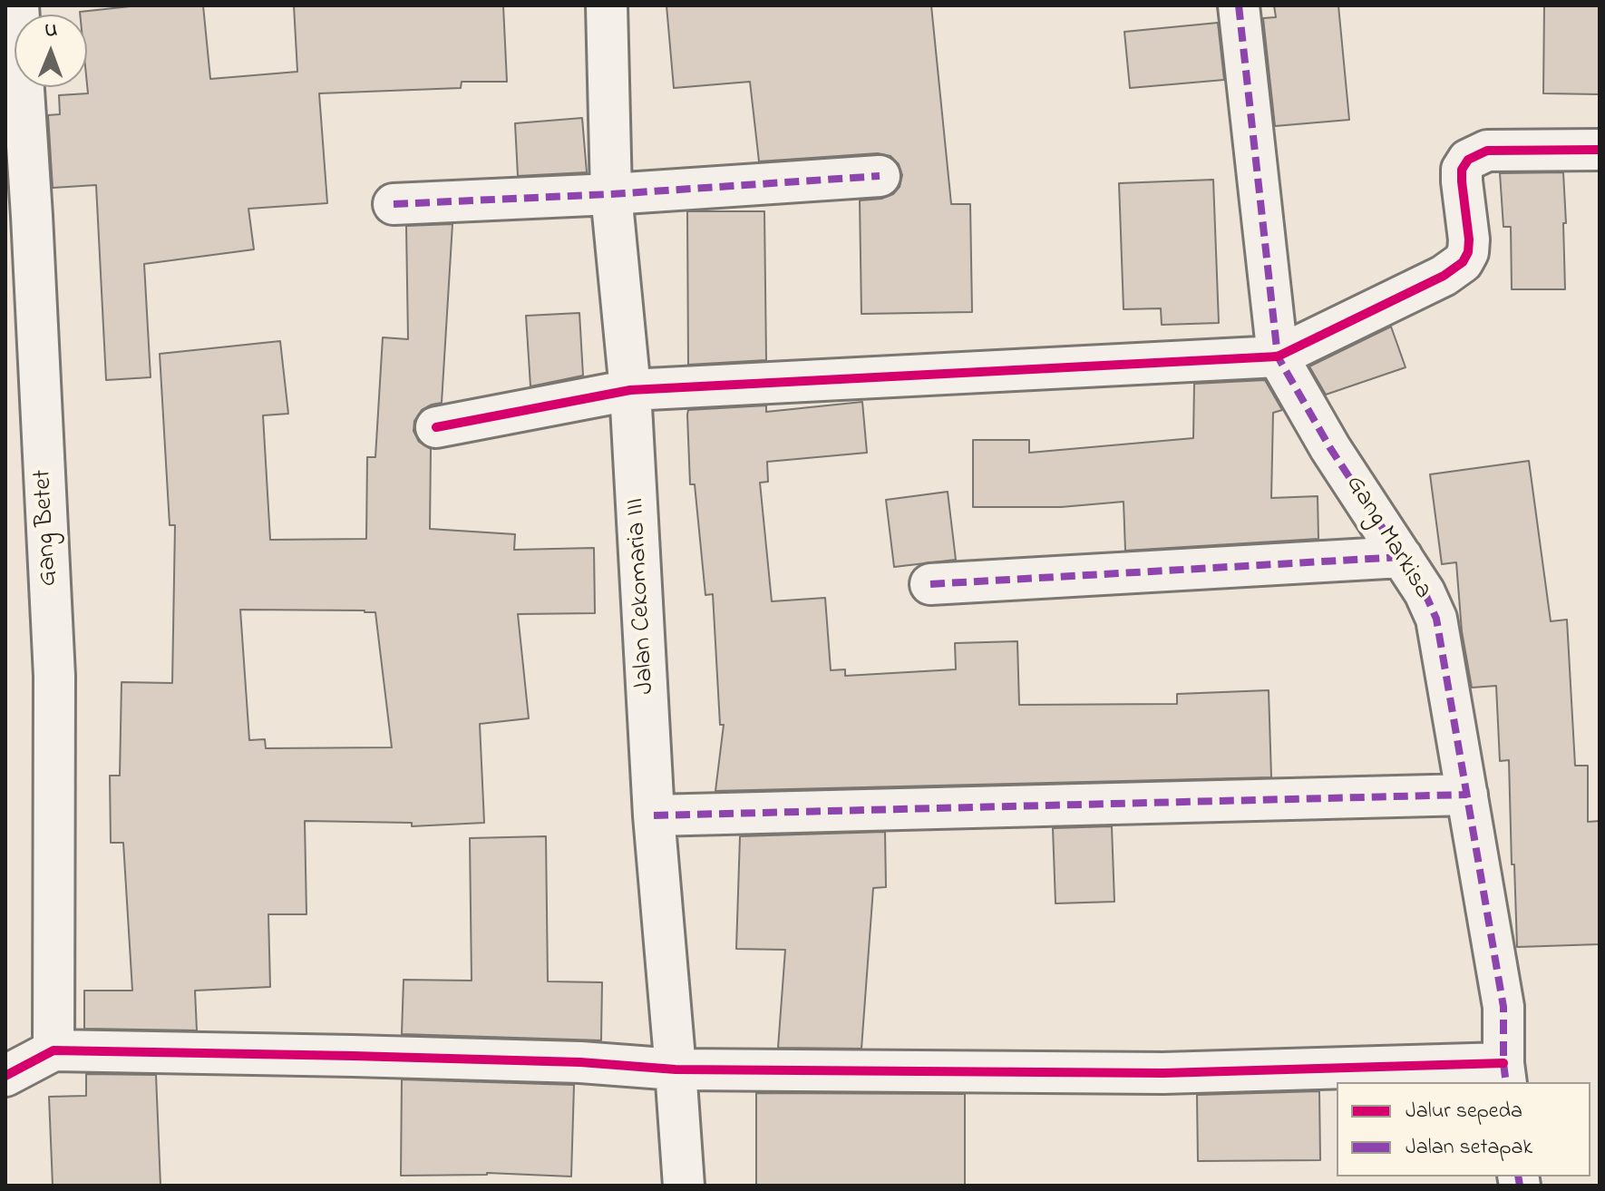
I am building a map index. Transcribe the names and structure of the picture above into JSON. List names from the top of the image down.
{
  "streets": {
    "street": ["Gang Betet", "Gang Markisa", "Jalan Cekomaria III"]
  },
  "legend": ["Jalur sepeda", "Jalan setapak"],
  "north": "top"
}
